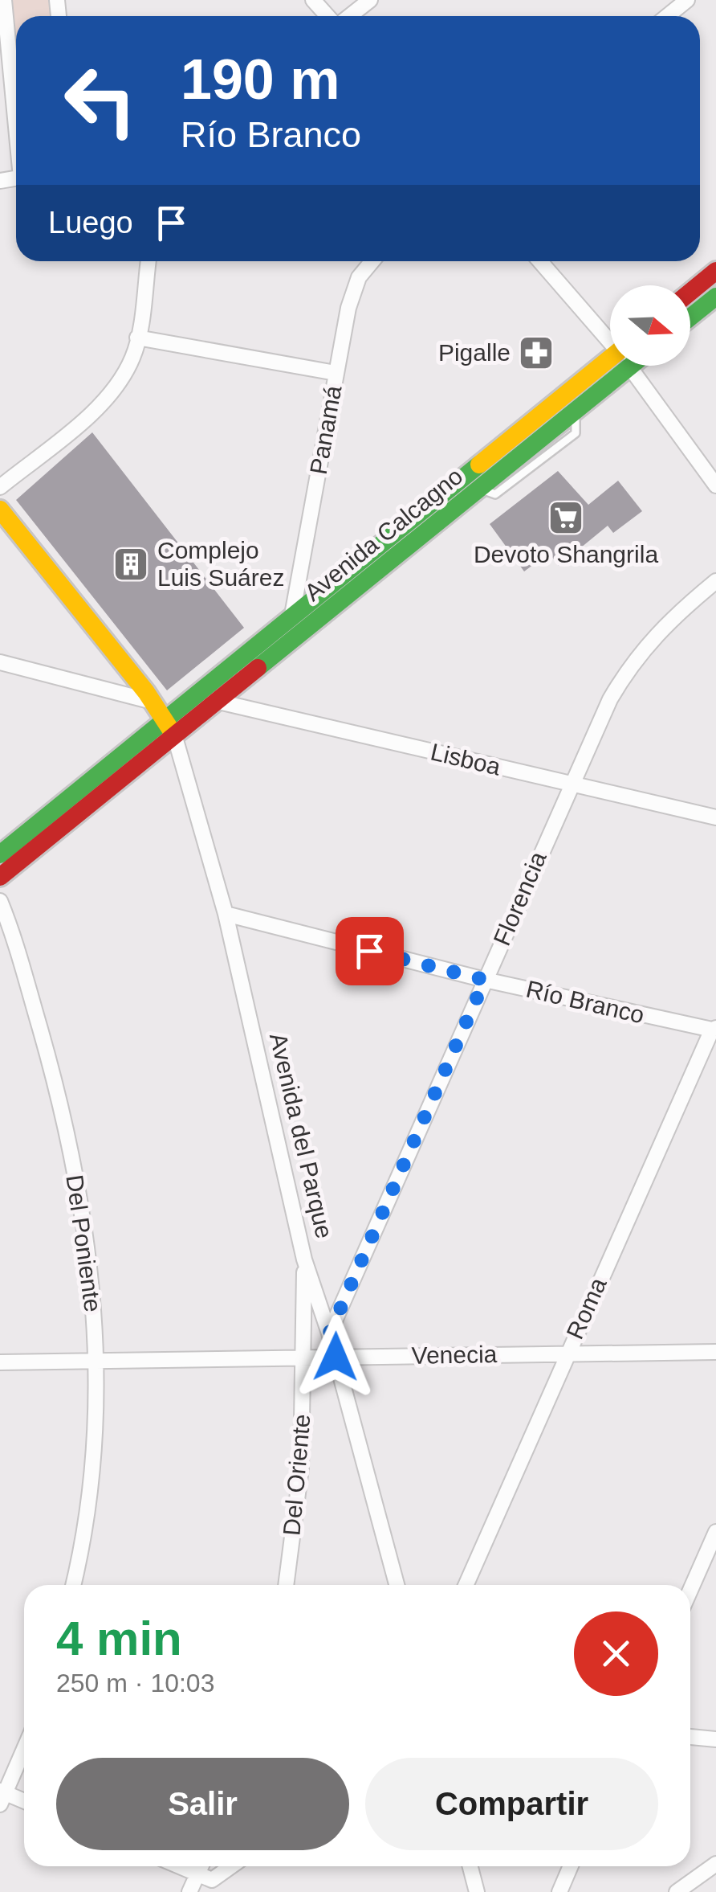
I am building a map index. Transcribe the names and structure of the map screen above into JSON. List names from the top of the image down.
{
  "streets": {
    "street": [
      "Panamá",
      "Avenida Calcagno",
      "Lisboa",
      "Florencia",
      "Río Branco",
      "Avenida del Parque",
      "Del Poniente",
      "Roma",
      "Venecia",
      "Del Oriente"
    ]
  },
  "crossings": [
    ["Panamá", "Avenida Calcagno"],
    ["Avenida Calcagno", "Lisboa"],
    ["Avenida Calcagno", "Avenida del Parque"],
    ["Lisboa", "Florencia"],
    ["Florencia", "Río Branco"],
    ["Florencia", "Avenida del Parque"],
    ["Río Branco", "Avenida del Parque"],
    ["Río Branco", "Roma"],
    ["Avenida del Parque", "Venecia"],
    ["Avenida del Parque", "Del Oriente"],
    ["Del Poniente", "Venecia"],
    ["Roma", "Venecia"],
    ["Venecia", "Del Oriente"]
  ],
  "places": {
    "pharmacy": ["Pigalle"],
    "supermarket": ["Devoto Shangrila"],
    "building": ["Complejo Luis Suárez"]
  },
  "north": "right",
  "page": {
    "turn": ["190 m", "Río Branco"],
    "then": "Luego",
    "heading": ["4 min", "250 m · 10:03"],
    "buttons": ["Salir", "Compartir"]
  }
}
